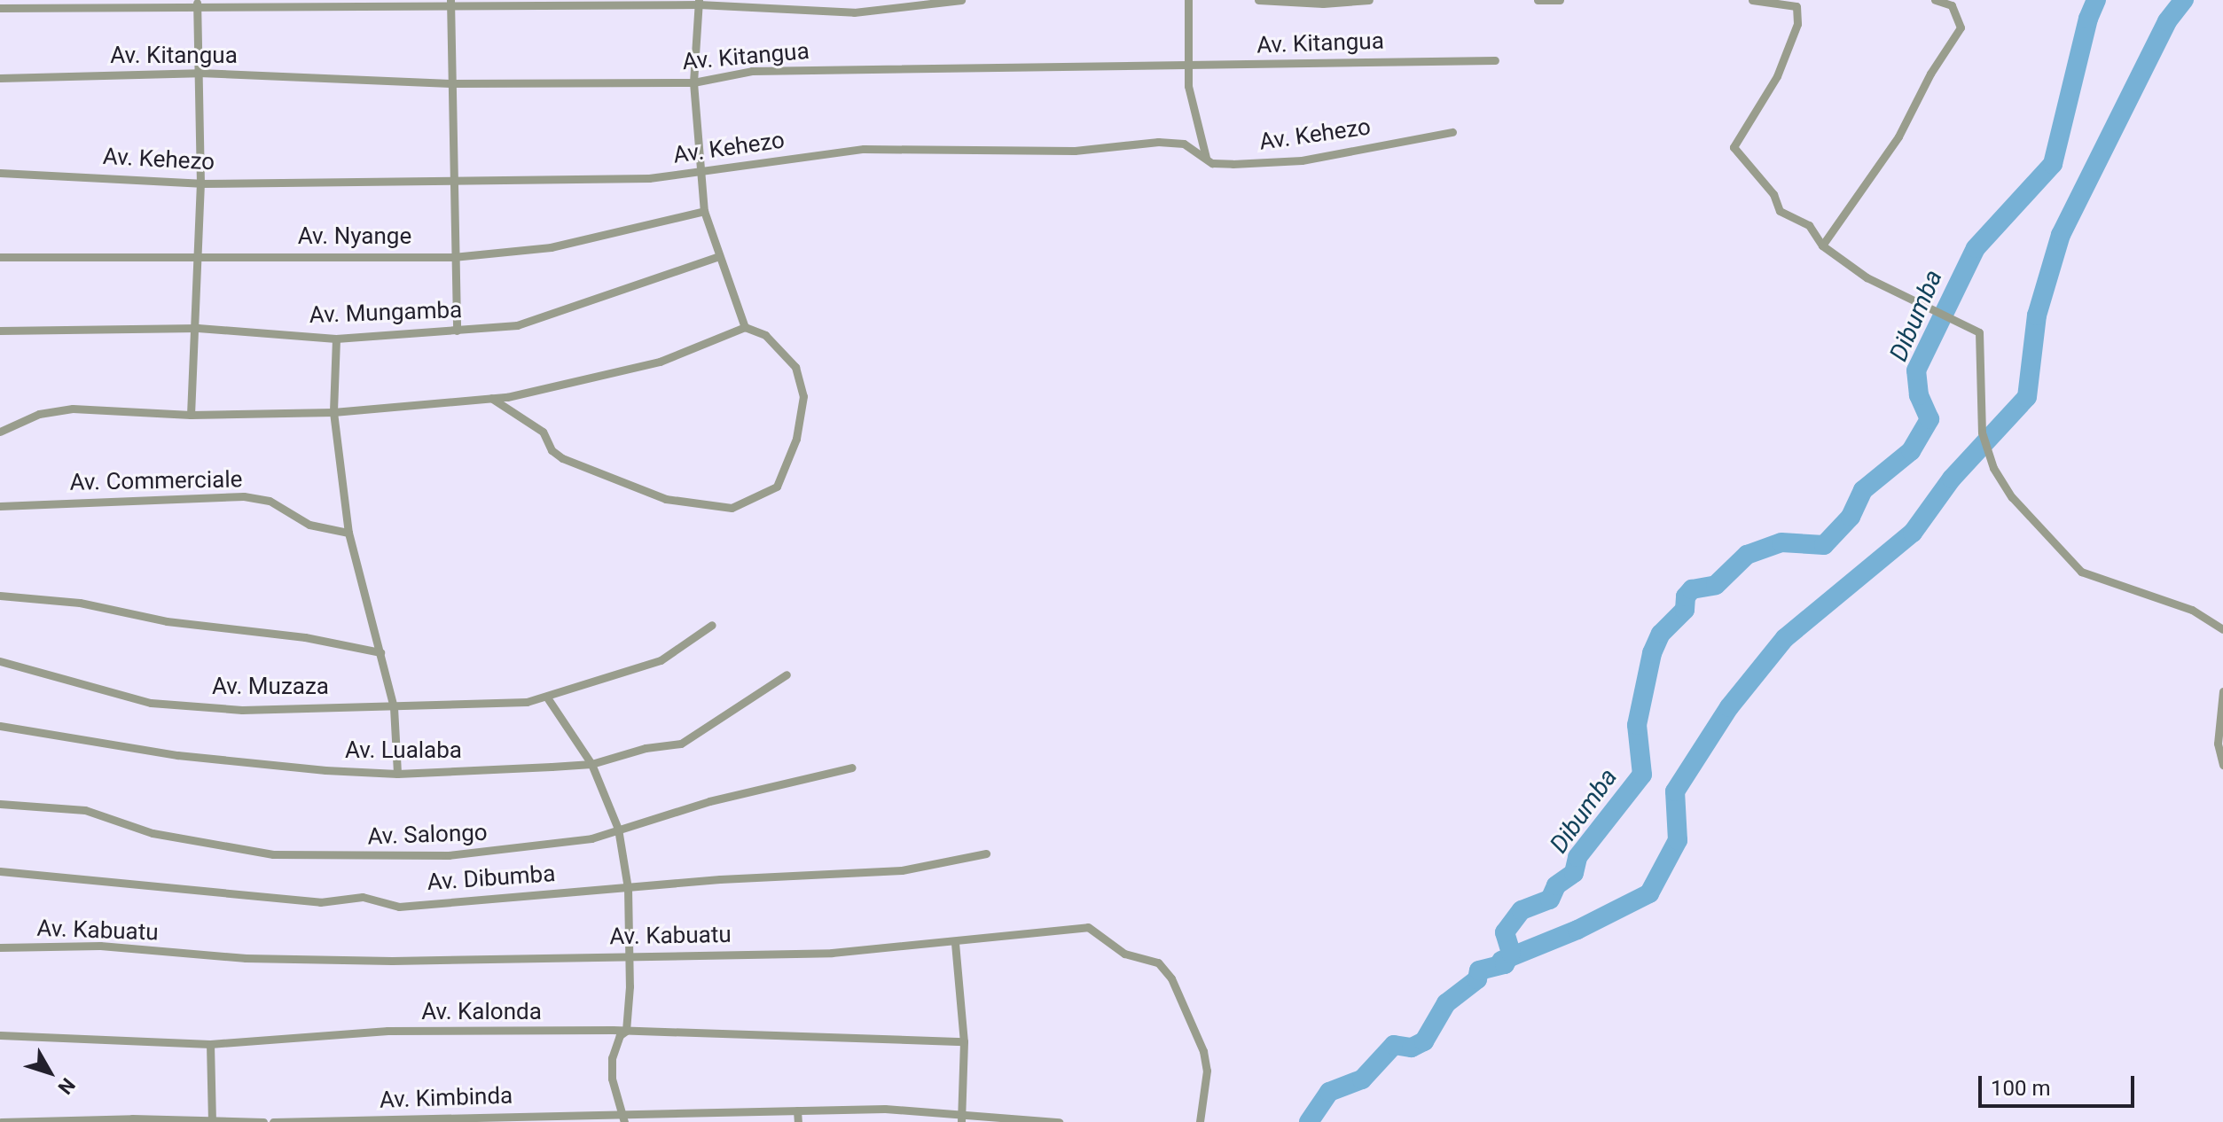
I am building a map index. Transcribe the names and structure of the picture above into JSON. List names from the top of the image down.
{
  "streets": {
    "street": [
      "Av. Kitangua",
      "Av. Kehezo",
      "Av. Nyange",
      "Av. Mungamba",
      "Av. Commerciale",
      "Av. Muzaza",
      "Av. Lualaba",
      "Av. Salongo",
      "Av. Dibumba",
      "Av. Kabuatu",
      "Av. Kalonda",
      "Av. Kimbinda"
    ]
  },
  "water": ["Dibumba"],
  "scale_bar": "100 m",
  "north": "bottom right"
}
